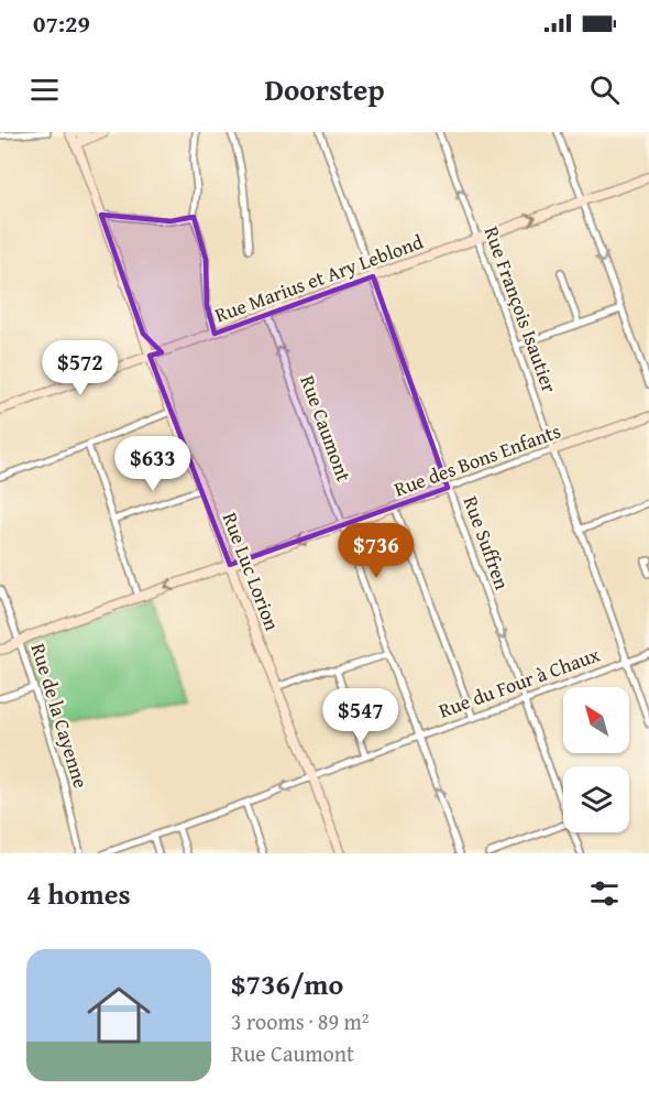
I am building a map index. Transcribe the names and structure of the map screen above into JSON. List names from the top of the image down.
{
  "streets": {
    "street": [
      "Rue Marius et Ary Leblond",
      "Rue François Isautier",
      "Rue Caumont",
      "Rue des Bons Enfants",
      "Rue Suffren",
      "Rue Luc Lorion",
      "Rue du Four à Chaux",
      "Rue de la Cayenne"
    ]
  },
  "crossings": [
    ["Rue Marius et Ary Leblond", "Rue François Isautier"],
    ["Rue Marius et Ary Leblond", "Rue Caumont"],
    ["Rue Marius et Ary Leblond", "Rue Suffren"],
    ["Rue Marius et Ary Leblond", "Rue Luc Lorion"],
    ["Rue François Isautier", "Rue des Bons Enfants"],
    ["Rue François Isautier", "Rue du Four à Chaux"],
    ["Rue Caumont", "Rue des Bons Enfants"],
    ["Rue Caumont", "Rue du Four à Chaux"],
    ["Rue des Bons Enfants", "Rue Suffren"],
    ["Rue des Bons Enfants", "Rue Luc Lorion"],
    ["Rue des Bons Enfants", "Rue de la Cayenne"],
    ["Rue Suffren", "Rue du Four à Chaux"],
    ["Rue Luc Lorion", "Rue du Four à Chaux"]
  ],
  "one_way": ["Rue Caumont"],
  "north": "top left",
  "page": {
    "status": "07:29",
    "header": "Doorstep",
    "price": [
      "$572",
      "$633",
      "$736",
      "$547"
    ],
    "heading": "4 homes",
    "list": [
      {
        "name": "$736/mo",
        "note": "3 rooms · 89 m² · Rue Caumont"
      }
    ]
  }
}
